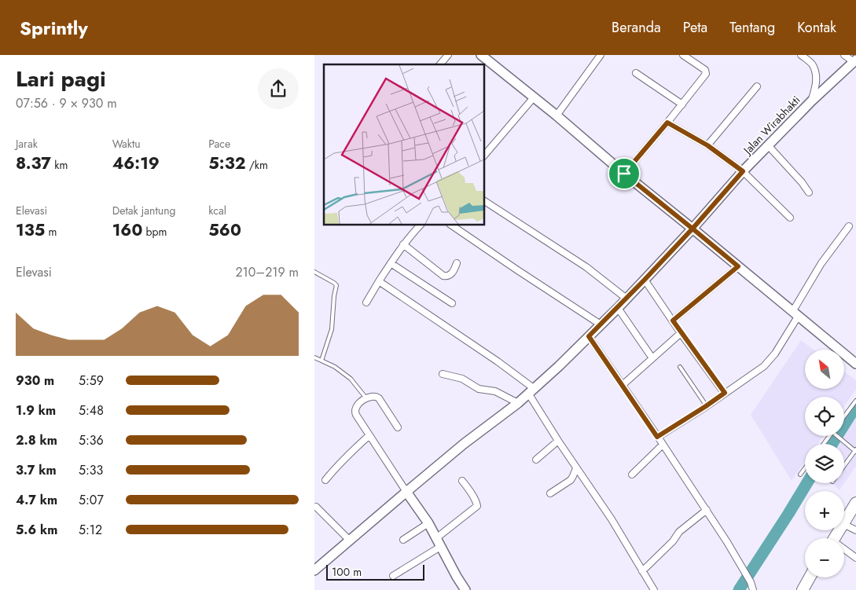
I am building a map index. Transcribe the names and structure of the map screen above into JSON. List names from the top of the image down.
{
  "streets": {
    "street": ["Jalan Wirabhakti"]
  },
  "scale_bar": "100 m",
  "north": "top left",
  "page": {
    "header": "Sprintly",
    "nav": [
      "Beranda",
      "Peta",
      "Tentang",
      "Kontak"
    ],
    "heading": ["Lari pagi", "07:56 · 9 × 930 m"],
    "stats": [
      ["Jarak", "8.37 km"],
      ["Waktu", "46:19"],
      ["Pace", "5:32 /km"],
      ["Elevasi", "135 m"],
      ["Detak jantung", "160 bpm"],
      ["kcal", "560"]
    ],
    "chart": ["Elevasi", "210–219 m"],
    "map_buttons": ["+", "−"],
    "list": [
      {
        "name": "930 m",
        "note": "5:59"
      },
      {
        "name": "1.9 km",
        "note": "5:48"
      },
      {
        "name": "2.8 km",
        "note": "5:36"
      },
      {
        "name": "3.7 km",
        "note": "5:33"
      },
      {
        "name": "4.7 km",
        "note": "5:07"
      },
      {
        "name": "5.6 km",
        "note": "5:12"
      }
    ],
    "scale": "100 m"
  }
}
